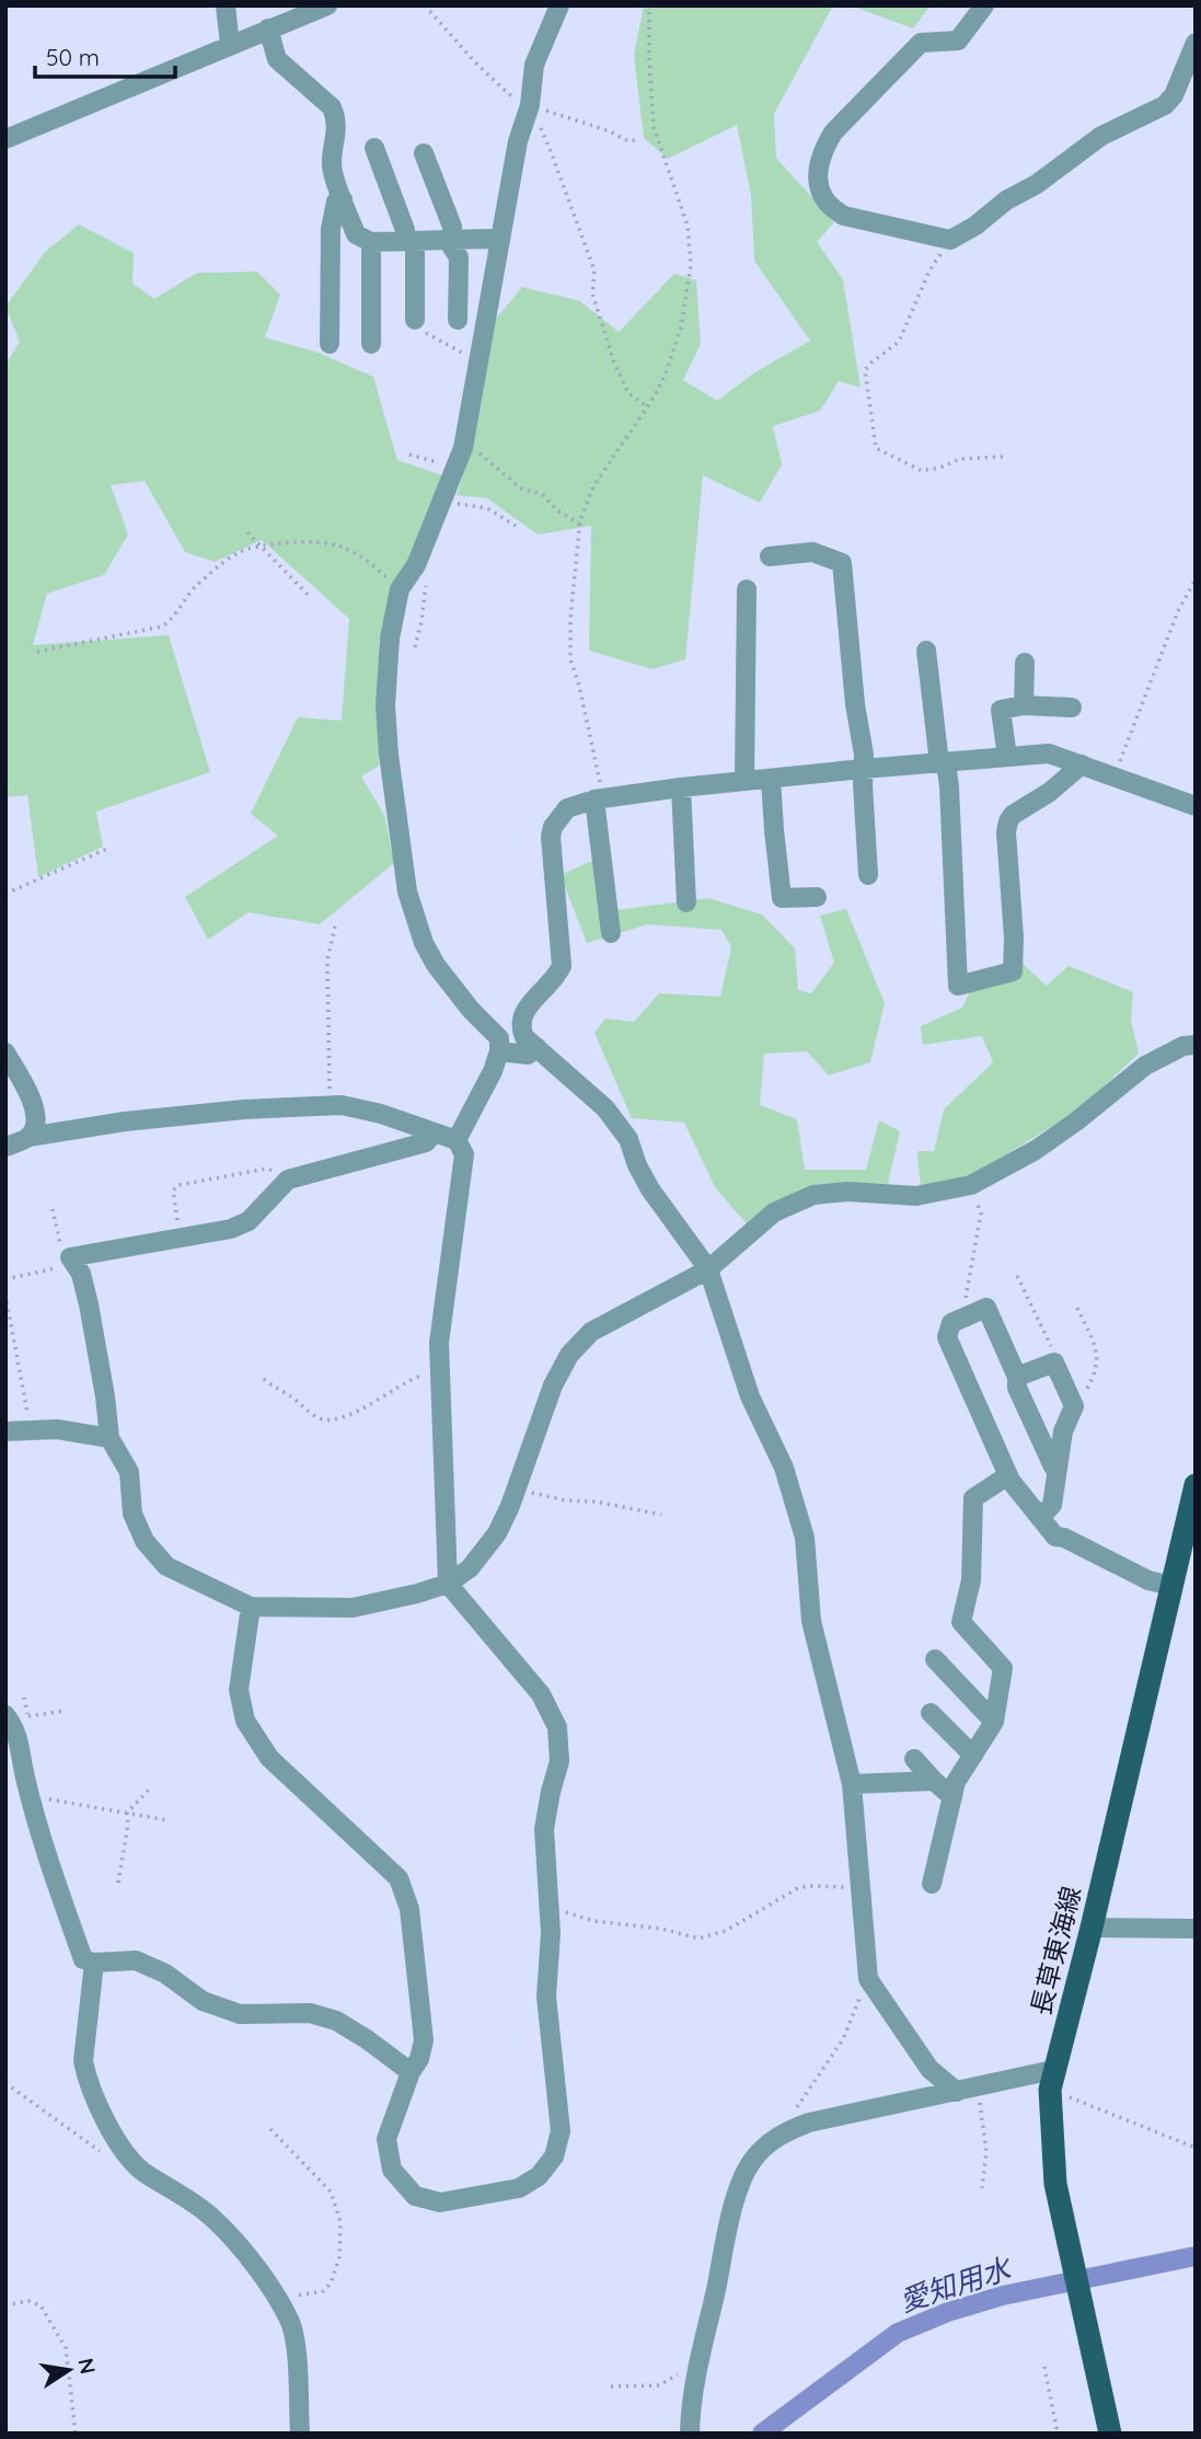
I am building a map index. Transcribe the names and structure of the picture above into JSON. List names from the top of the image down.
{
  "streets": {
    "main road": ["長草東海線"]
  },
  "water": ["愛知用水"],
  "scale_bar": "50 m",
  "north": "right"
}
